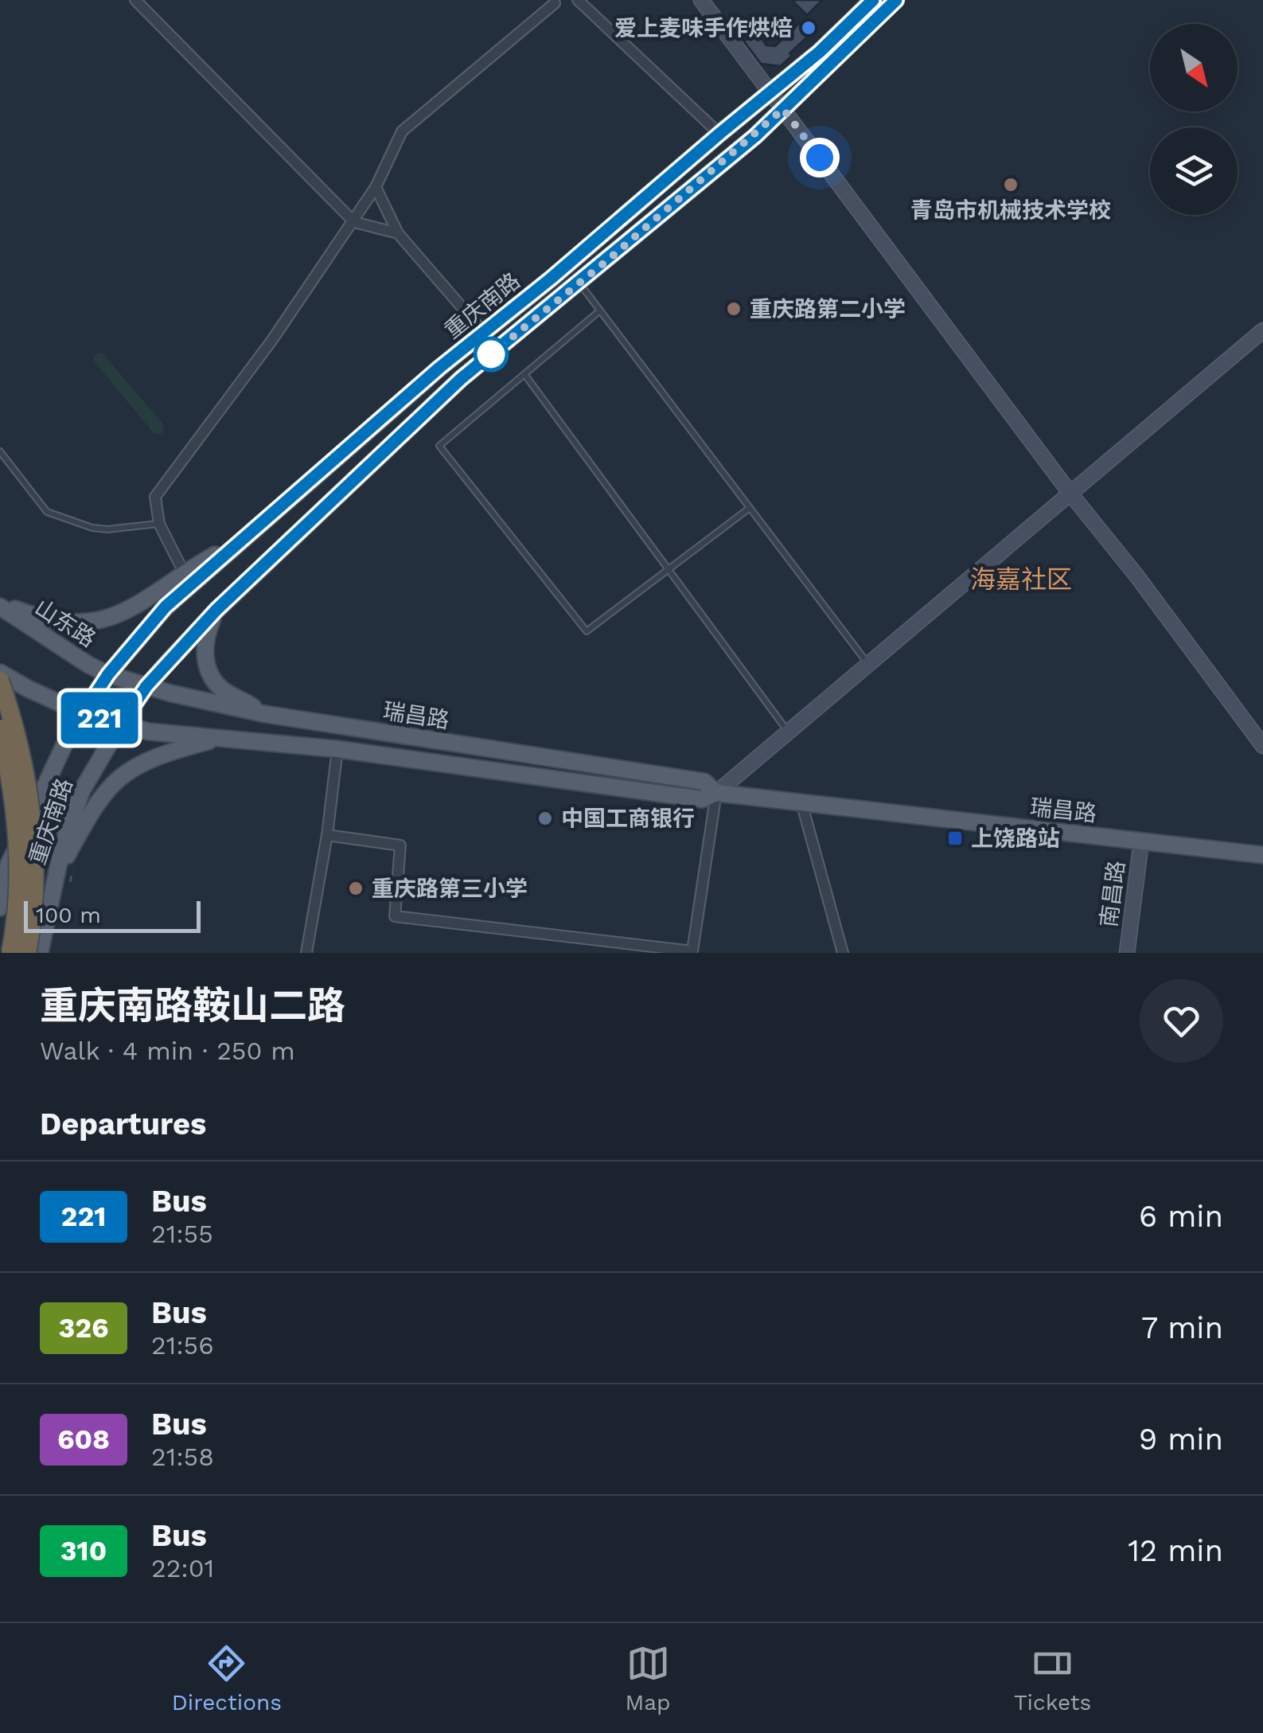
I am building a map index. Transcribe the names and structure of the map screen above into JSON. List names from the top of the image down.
{
  "streets": {
    "main road": ["重庆南路", "山东路", "瑞昌路"],
    "street": ["南昌路"]
  },
  "crossings": [
    ["重庆南路", "山东路"],
    ["重庆南路", "瑞昌路"],
    ["山东路", "瑞昌路"],
    ["瑞昌路", "南昌路"]
  ],
  "districts": ["海嘉社区"],
  "places": {
    "other": [
      "爱上麦味手作烘焙",
      "青岛市机械技术学校",
      "重庆路第二小学",
      "中国工商银行",
      "重庆路第三小学"
    ],
    "transit": ["上饶路站"]
  },
  "lines": ["bus line 221"],
  "scale_bar": "100 m",
  "north": "bottom right",
  "page": {
    "on_map": "221",
    "scale": "100 m",
    "heading": [
      ["重庆南路鞍山二路", "Walk · 4 min · 250 m"],
      "Departures"
    ],
    "list": [
      {
        "mark": "221",
        "name": "Bus",
        "note": "21:55",
        "value": "6 min"
      },
      {
        "mark": "326",
        "name": "Bus",
        "note": "21:56",
        "value": "7 min"
      },
      {
        "mark": "608",
        "name": "Bus",
        "note": "21:58",
        "value": "9 min"
      },
      {
        "mark": "310",
        "name": "Bus",
        "note": "22:01",
        "value": "12 min"
      }
    ],
    "tabs": ["Directions", "Map", "Tickets"]
  }
}
